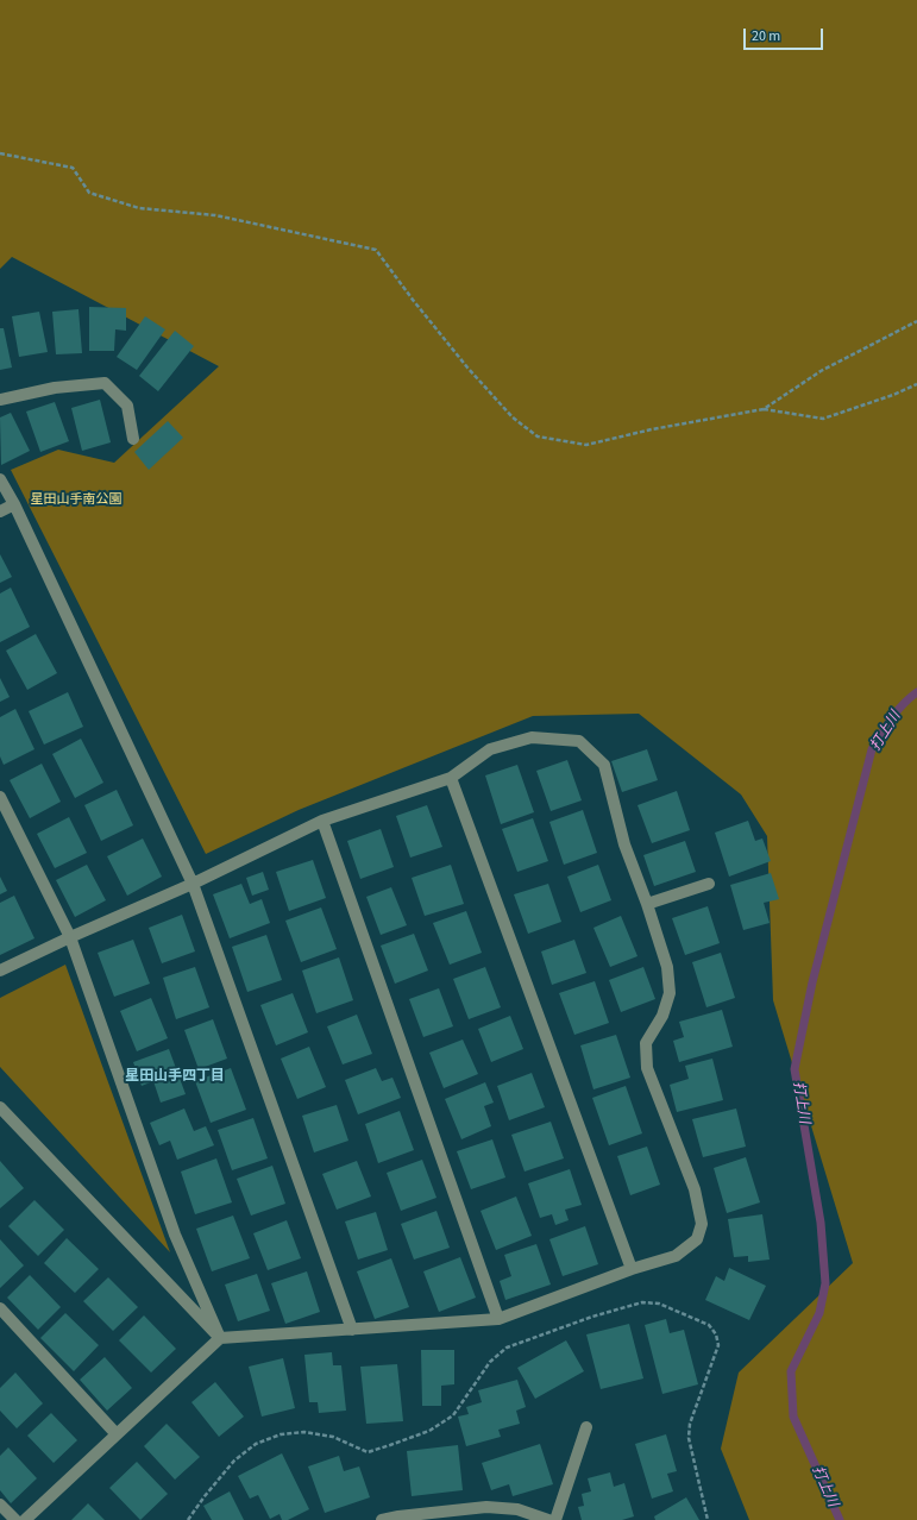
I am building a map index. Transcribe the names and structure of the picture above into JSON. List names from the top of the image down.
{
  "districts": ["星田山手四丁目"],
  "water": ["打上川"],
  "parks": ["星田山手南公園"],
  "scale_bar": "20 m"
}
